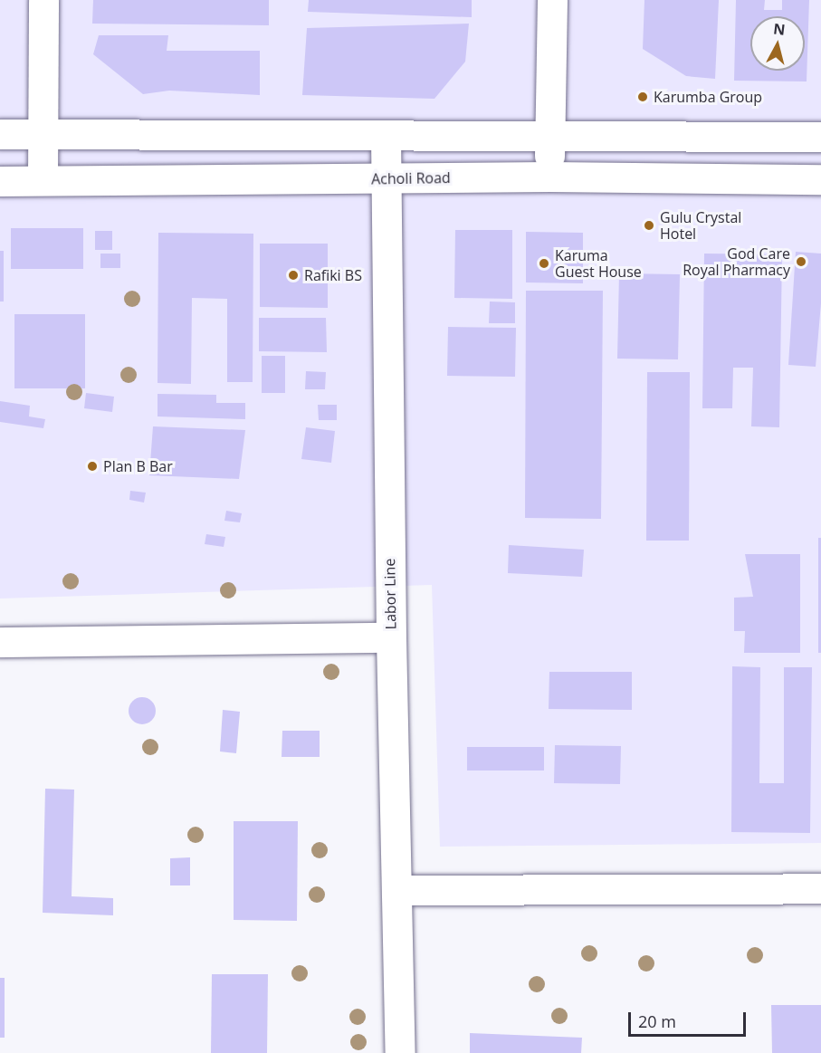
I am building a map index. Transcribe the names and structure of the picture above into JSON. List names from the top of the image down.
{
  "streets": {
    "street": ["Acholi Road", "Labor Line"]
  },
  "crossings": [
    ["Acholi Road", "Labor Line"]
  ],
  "places": [
    "Karumba Group",
    "Gulu Crystal Hotel",
    "God Care Royal Pharmacy",
    "Karuma Guest House",
    "Rafiki BS",
    "Plan B Bar"
  ],
  "scale_bar": "20 m",
  "north": "top"
}
